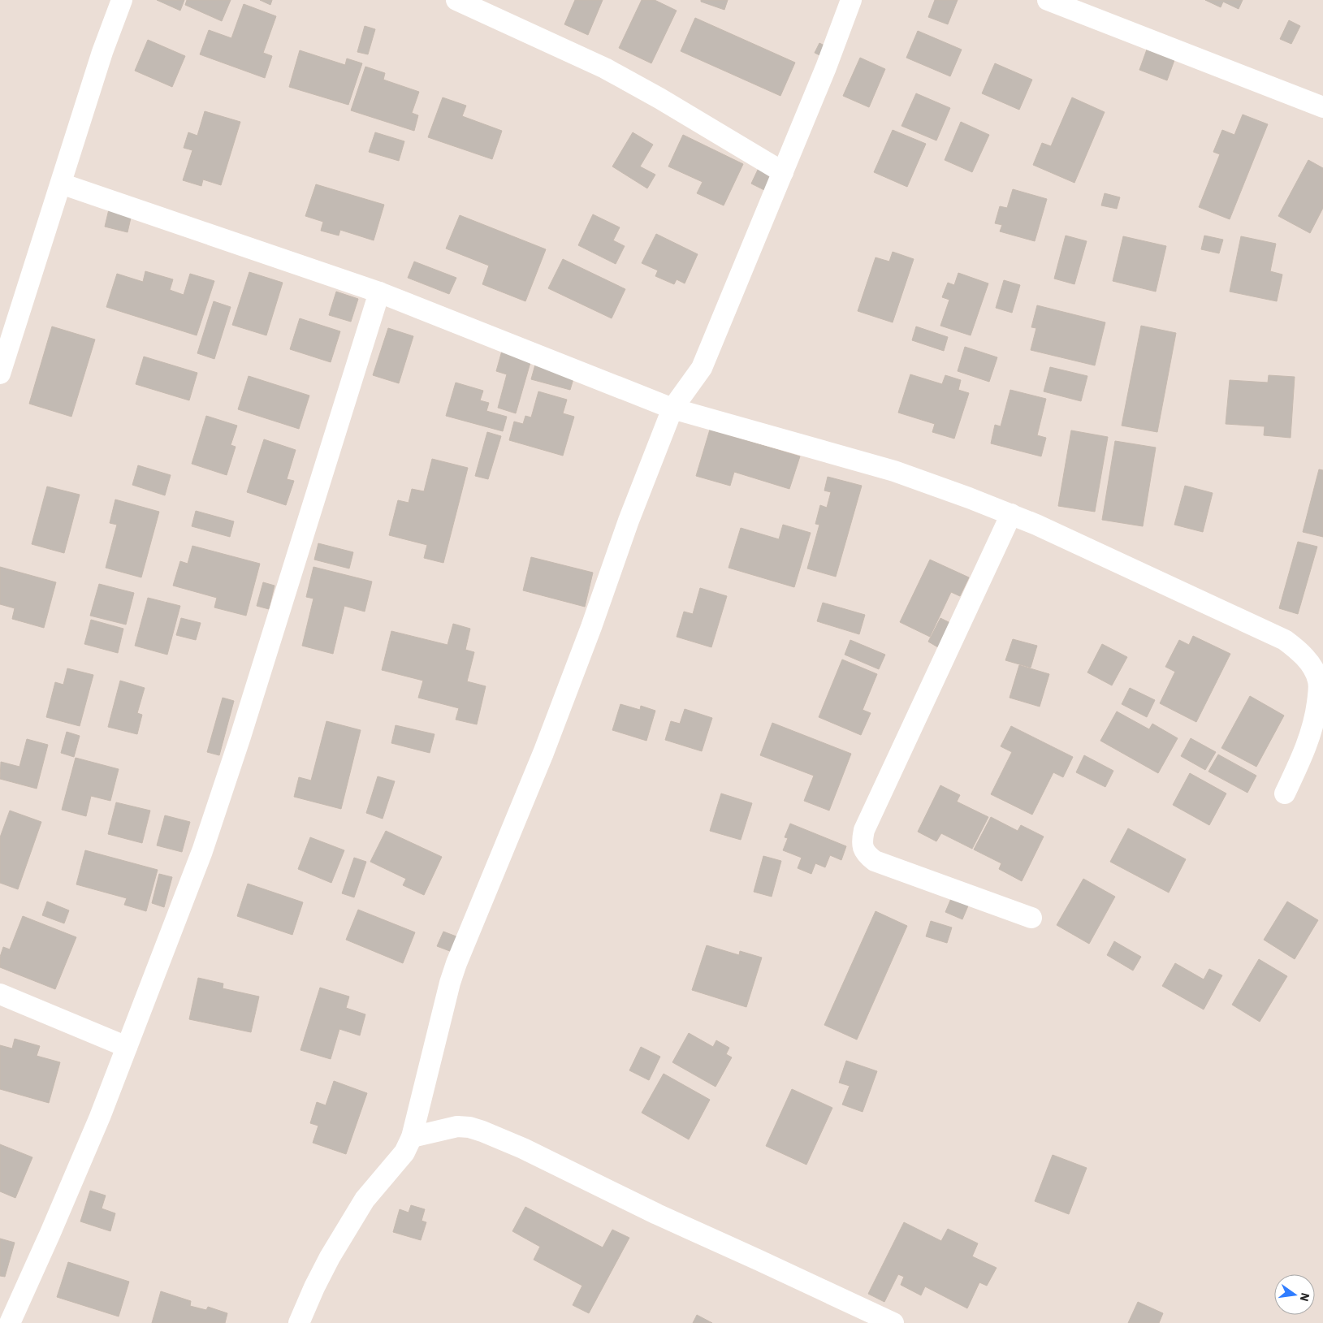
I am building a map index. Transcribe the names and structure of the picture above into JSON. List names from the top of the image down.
{
  "north": "right"
}
